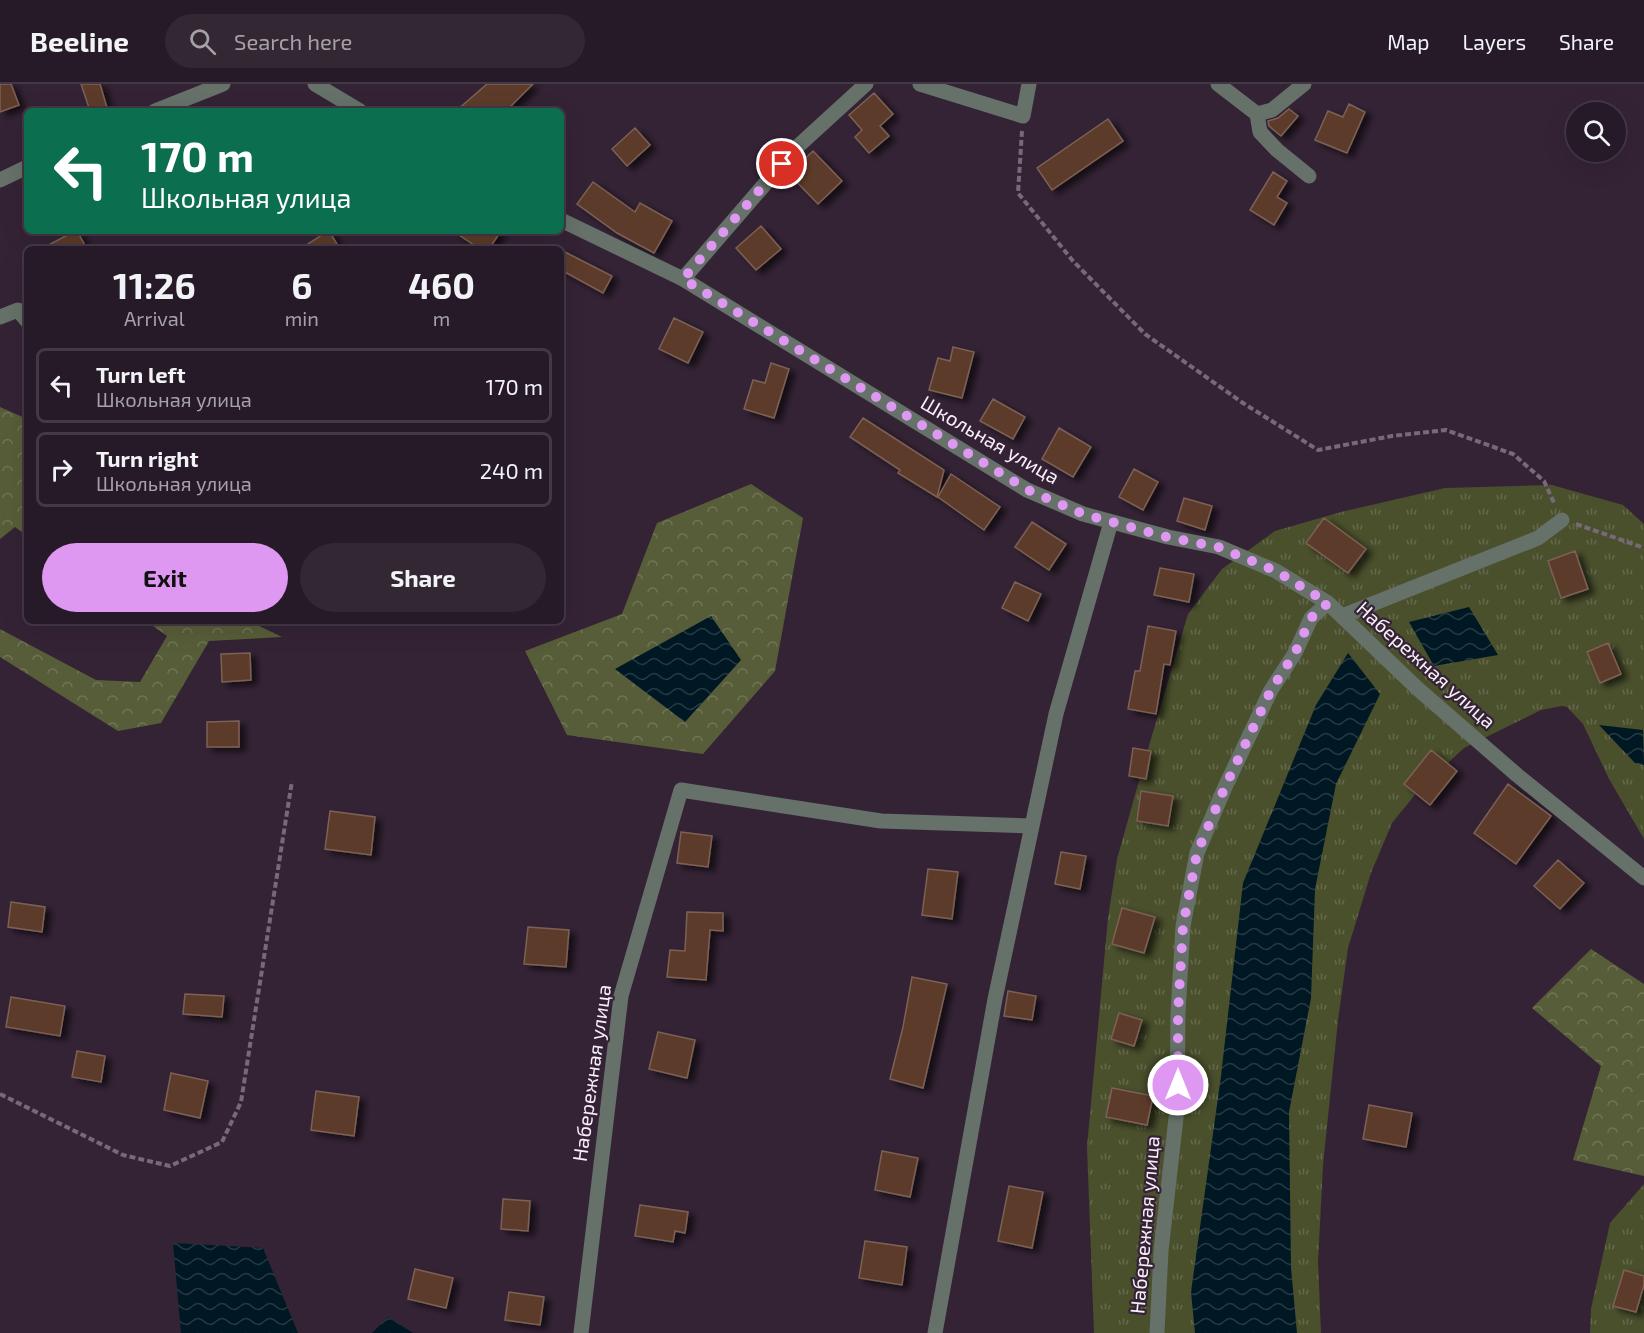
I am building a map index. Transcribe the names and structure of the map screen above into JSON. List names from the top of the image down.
{
  "streets": {
    "street": ["Школьная улица", "Набережная улица"]
  },
  "crossings": [
    ["Школьная улица", "Набережная улица"]
  ],
  "page": {
    "header": "Beeline",
    "search": "Search here",
    "nav": ["Map", "Layers", "Share"],
    "turn": ["170 m", "Школьная улица"],
    "eta": [
      "11:26",
      "Arrival",
      "6",
      "min",
      "460",
      "m"
    ],
    "list": [
      {
        "name": "Turn left",
        "note": "Школьная улица",
        "value": "170 m"
      },
      {
        "name": "Turn right",
        "note": "Школьная улица",
        "value": "240 m"
      }
    ],
    "buttons": ["Exit", "Share"]
  }
}
